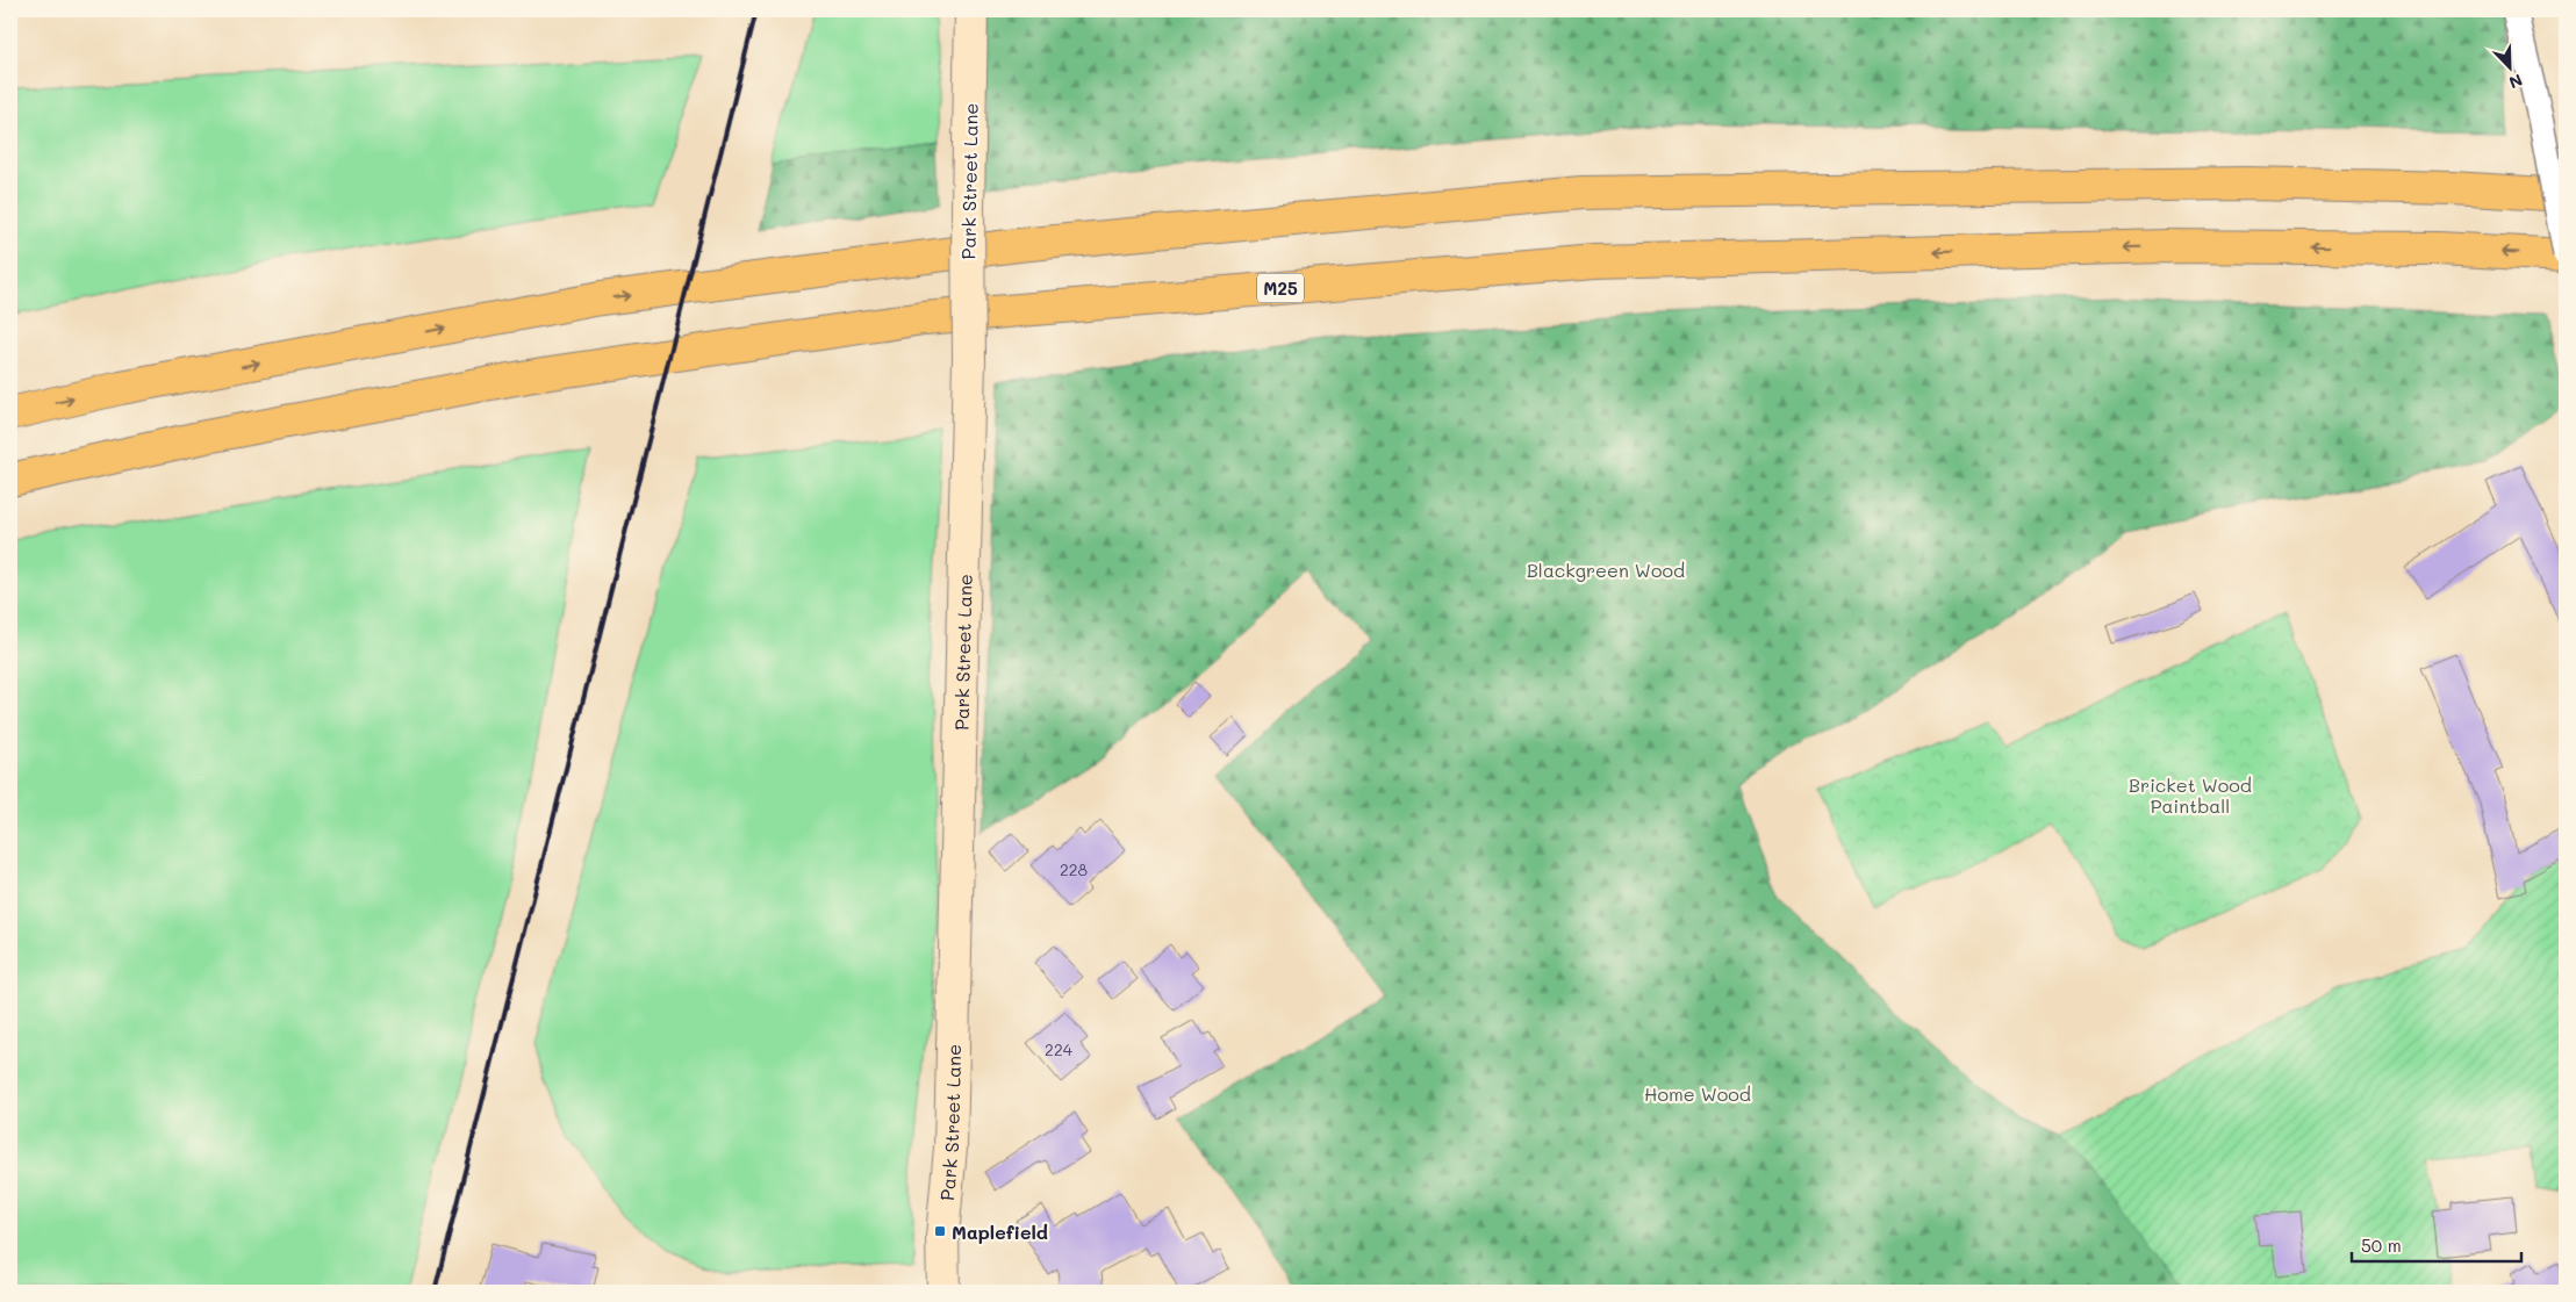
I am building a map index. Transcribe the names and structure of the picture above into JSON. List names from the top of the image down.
{
  "streets": {
    "highway": ["M25"],
    "street": ["Park Street Lane"]
  },
  "parks": ["Blackgreen Wood", "Bricket Wood Paintball", "Home Wood"],
  "places": {
    "transit": ["Maplefield"]
  },
  "house_numbers": ["228", "224"],
  "scale_bar": "50 m",
  "north": "bottom right"
}
